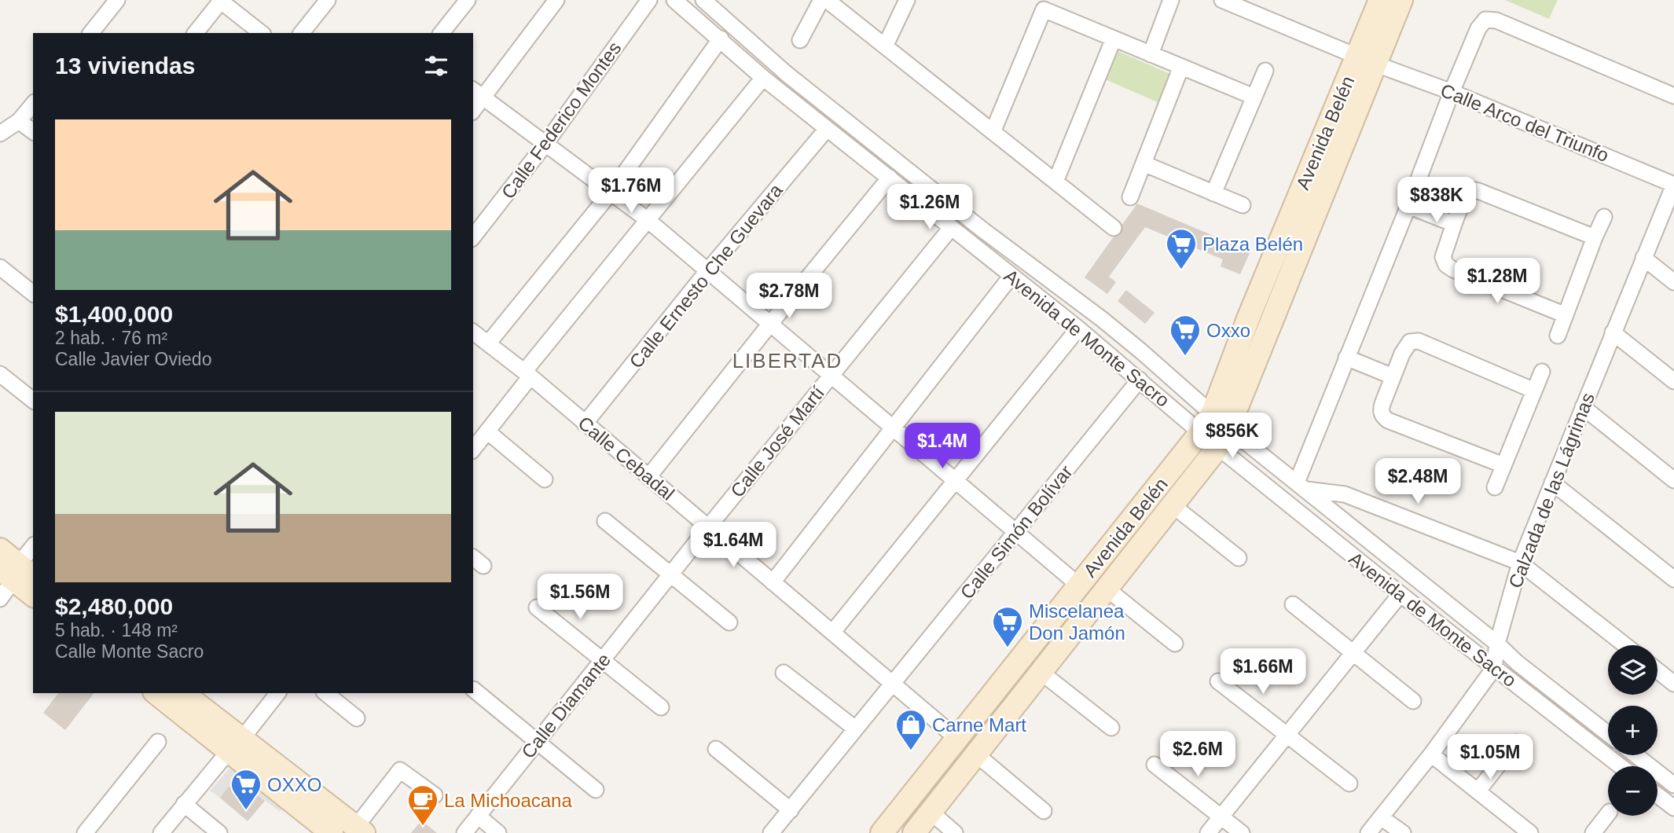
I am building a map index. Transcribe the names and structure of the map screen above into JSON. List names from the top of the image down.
{
  "streets": {
    "main road": ["Avenida Belén"],
    "street": [
      "Calle Federico Montes",
      "Calle Arco del Triunfo",
      "Calle Ernesto Che Guevara",
      "Avenida de Monte Sacro",
      "Calle José Martí",
      "Calle Cebadal",
      "Calzada de las Lágrimas",
      "Calle Simón Bolívar",
      "Calle Diamante"
    ]
  },
  "crossings": [
    ["Calle Arco del Triunfo", "Avenida Belén"],
    ["Calle Arco del Triunfo", "Calzada de las Lágrimas"],
    ["Avenida Belén", "Avenida de Monte Sacro"],
    ["Avenida Belén", "Calle Cebadal"],
    ["Calle Ernesto Che Guevara", "Avenida de Monte Sacro"],
    ["Calle Ernesto Che Guevara", "Calle Cebadal"],
    ["Avenida de Monte Sacro", "Calle José Martí"],
    ["Avenida de Monte Sacro", "Calzada de las Lágrimas"],
    ["Avenida de Monte Sacro", "Calle Simón Bolívar"],
    ["Calle José Martí", "Calle Cebadal"],
    ["Calle José Martí", "Calle Diamante"],
    ["Calle Cebadal", "Calle Simón Bolívar"],
    ["Calle Cebadal", "Calle Diamante"]
  ],
  "districts": ["LIBERTAD"],
  "places": {
    "supermarket": [
      "Plaza Belén",
      "Oxxo",
      "Miscelanea Don Jamón",
      "OXXO"
    ],
    "shop": ["Carne Mart"],
    "cafe": ["La Michoacana"]
  },
  "page": {
    "heading": "13 viviendas",
    "list": [
      {
        "name": "$1,400,000",
        "note": "2 hab. · 76 m² · Calle Javier Oviedo"
      },
      {
        "name": "$2,480,000",
        "note": "5 hab. · 148 m² · Calle Monte Sacro"
      }
    ],
    "price": [
      "$1.76M",
      "$838K",
      "$1.26M",
      "$1.28M",
      "$2.78M",
      "$856K",
      "$1.4M",
      "$2.48M",
      "$1.64M",
      "$1.56M",
      "$1.66M",
      "$2.6M",
      "$1.05M"
    ],
    "map_buttons": ["+", "−"]
  }
}
